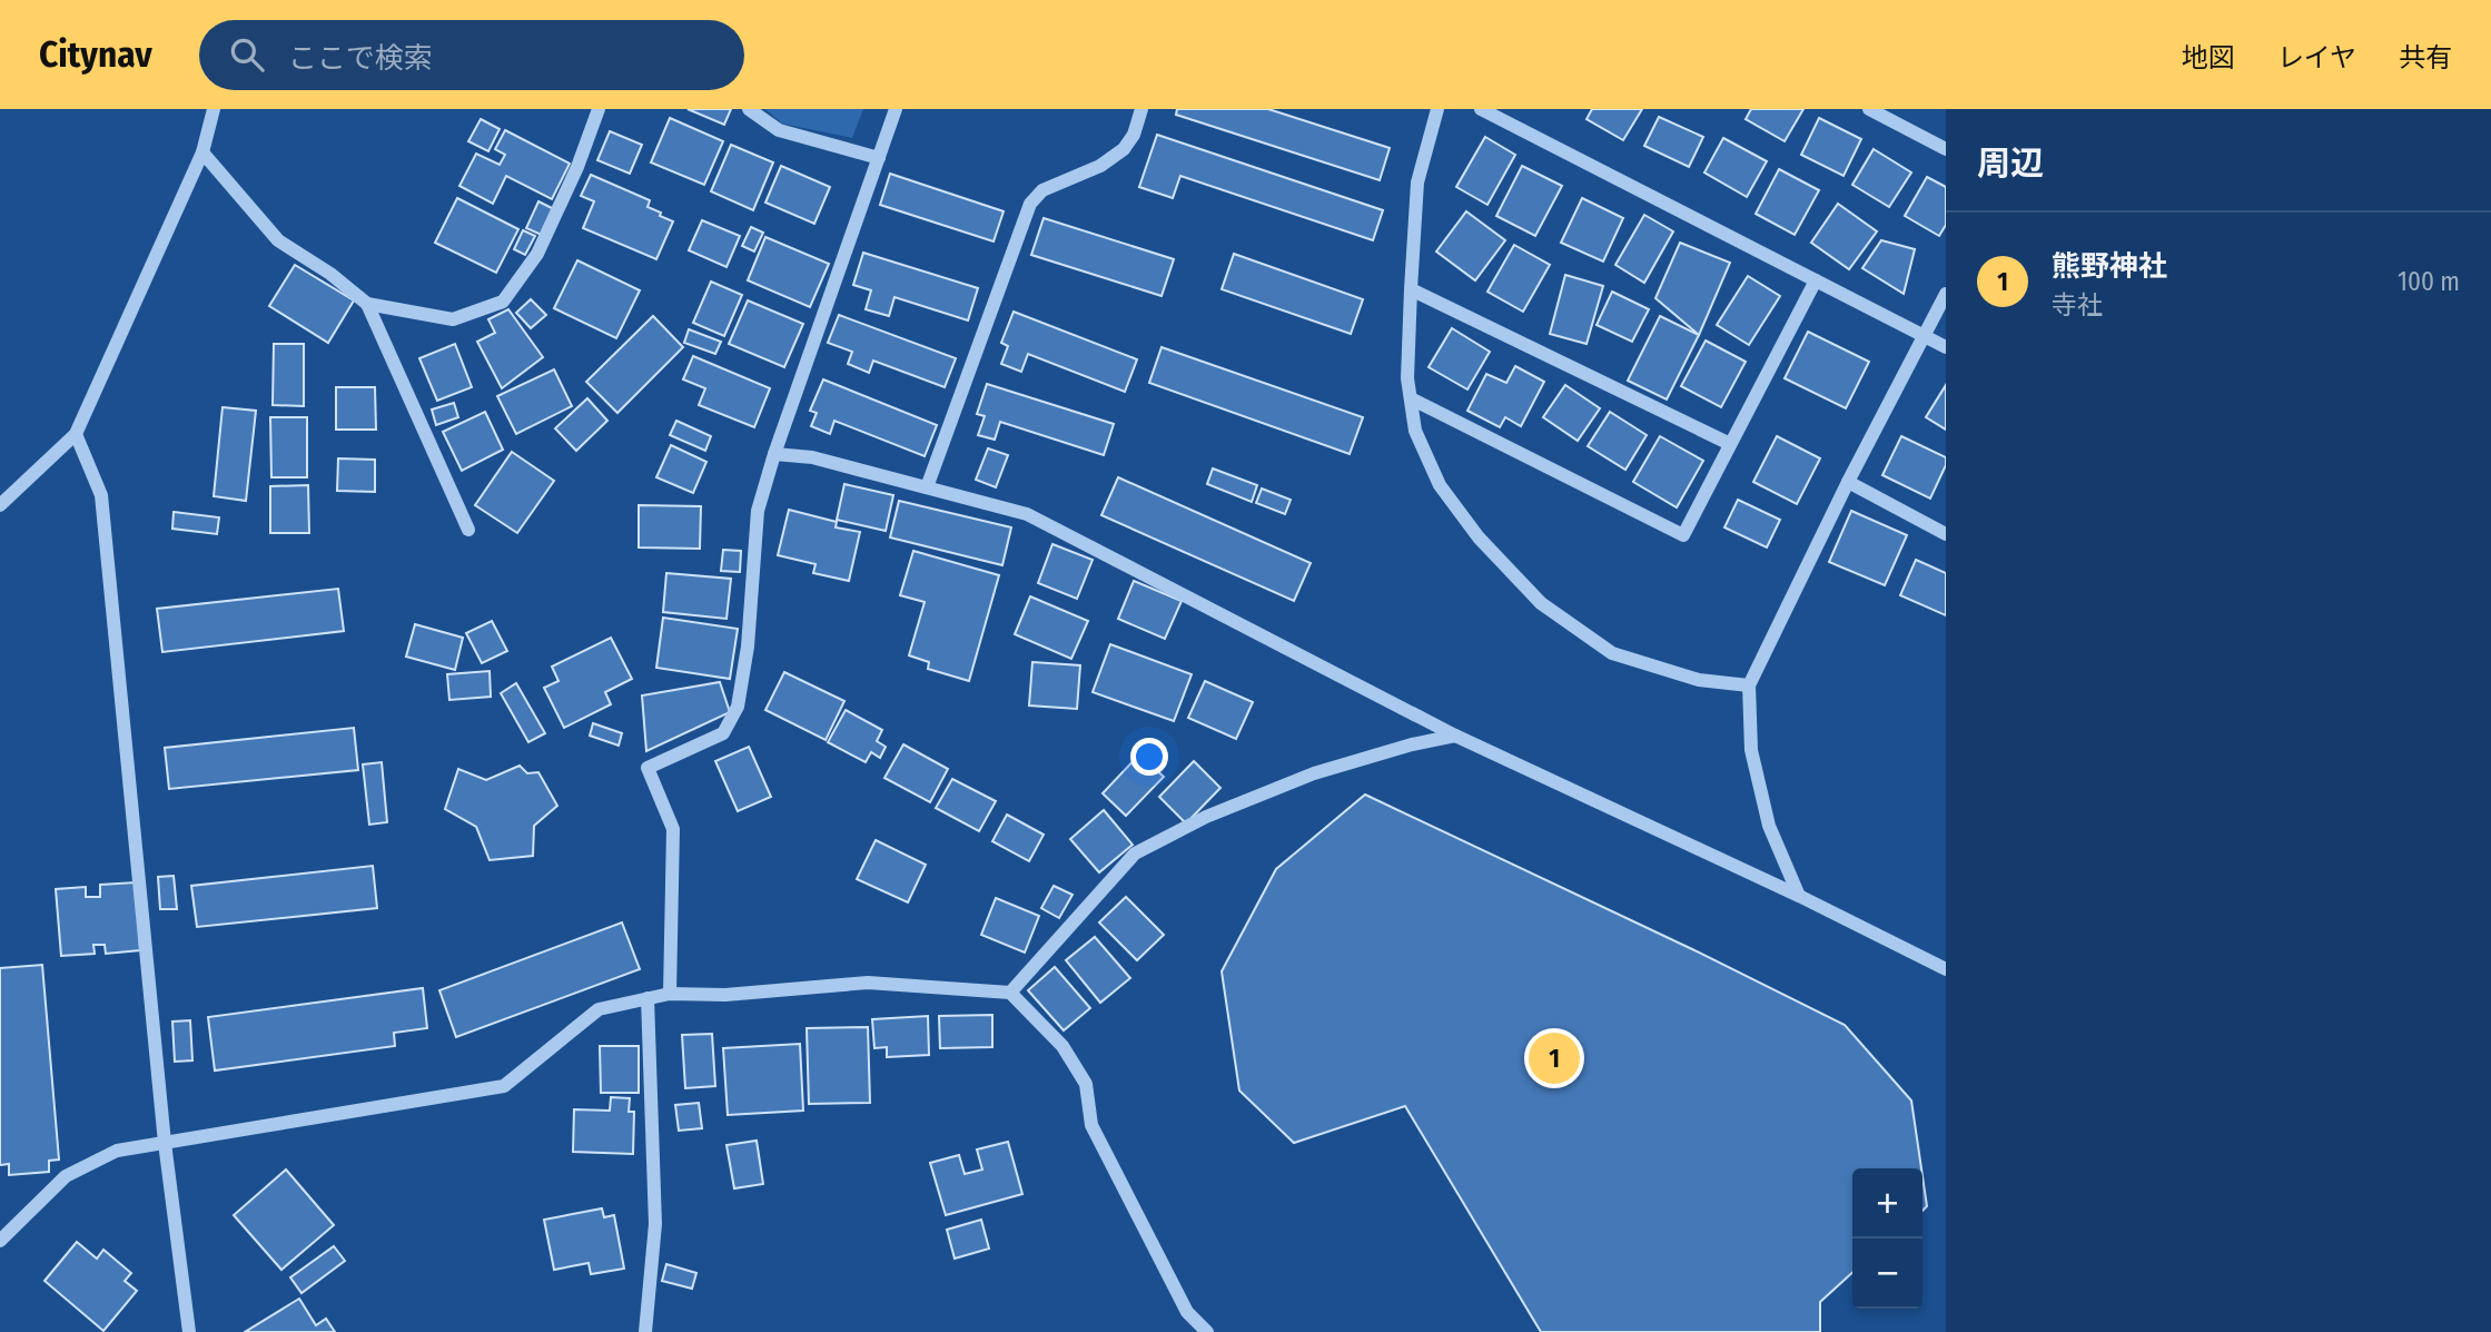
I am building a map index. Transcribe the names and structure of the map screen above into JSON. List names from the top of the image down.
{
  "page": {
    "header": "Citynav",
    "search": "ここで検索",
    "nav": ["地図", "レイヤ", "共有"],
    "heading": "周辺",
    "list": [
      {
        "mark": "1",
        "name": "熊野神社",
        "note": "寺社",
        "value": "100 m"
      }
    ],
    "pins": "1",
    "map_buttons": ["+", "−"]
  }
}
